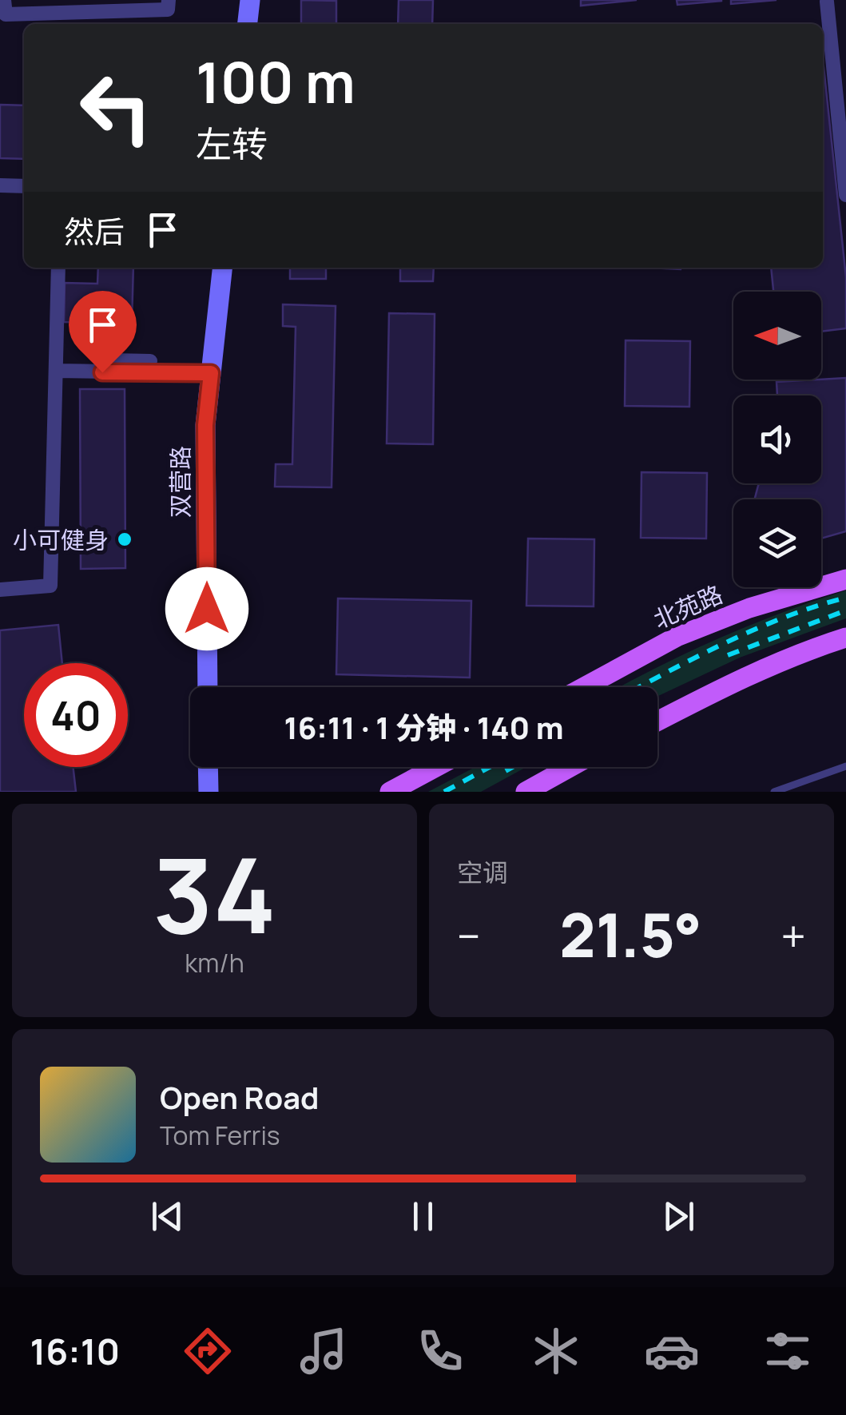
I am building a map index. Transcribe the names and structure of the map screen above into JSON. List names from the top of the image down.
{
  "streets": {
    "main road": ["北苑路"],
    "street": ["双营路"]
  },
  "places": ["小可健身"],
  "north": "left",
  "page": {
    "turn": ["100 m", "左转"],
    "then": "然后",
    "limit": "40",
    "trip": "16:11 · 1 分钟 · 140 m",
    "tile": [
      ["34", "km/h"],
      "空调"
    ],
    "heat": ["−", "21.5°", "+"],
    "song": ["Open Road", "Tom Ferris"],
    "tabs": "16:10"
  }
}
